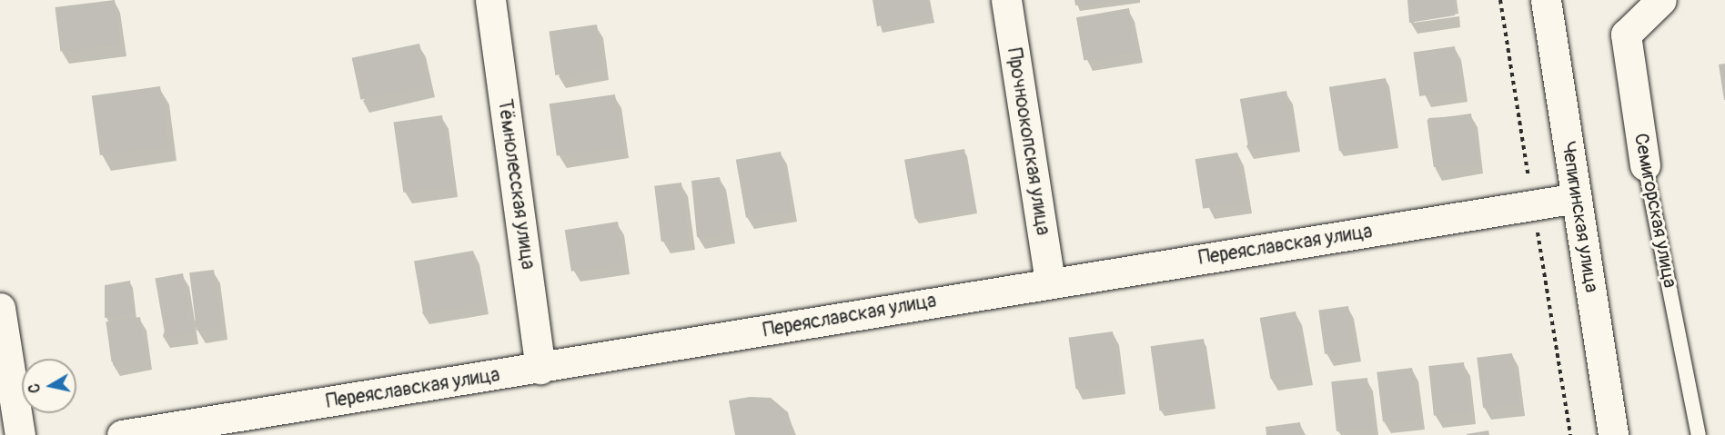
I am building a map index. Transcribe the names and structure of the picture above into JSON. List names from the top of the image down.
{
  "streets": {
    "street": [
      "Прочноокопская улица",
      "Тёмнолесская улица",
      "Семигорская улица",
      "Чепигинская улица",
      "Переяславская улица"
    ]
  },
  "crossings": [
    ["Прочноокопская улица", "Переяславская улица"],
    ["Тёмнолесская улица", "Переяславская улица"],
    ["Чепигинская улица", "Переяславская улица"]
  ],
  "north": "left"
}
